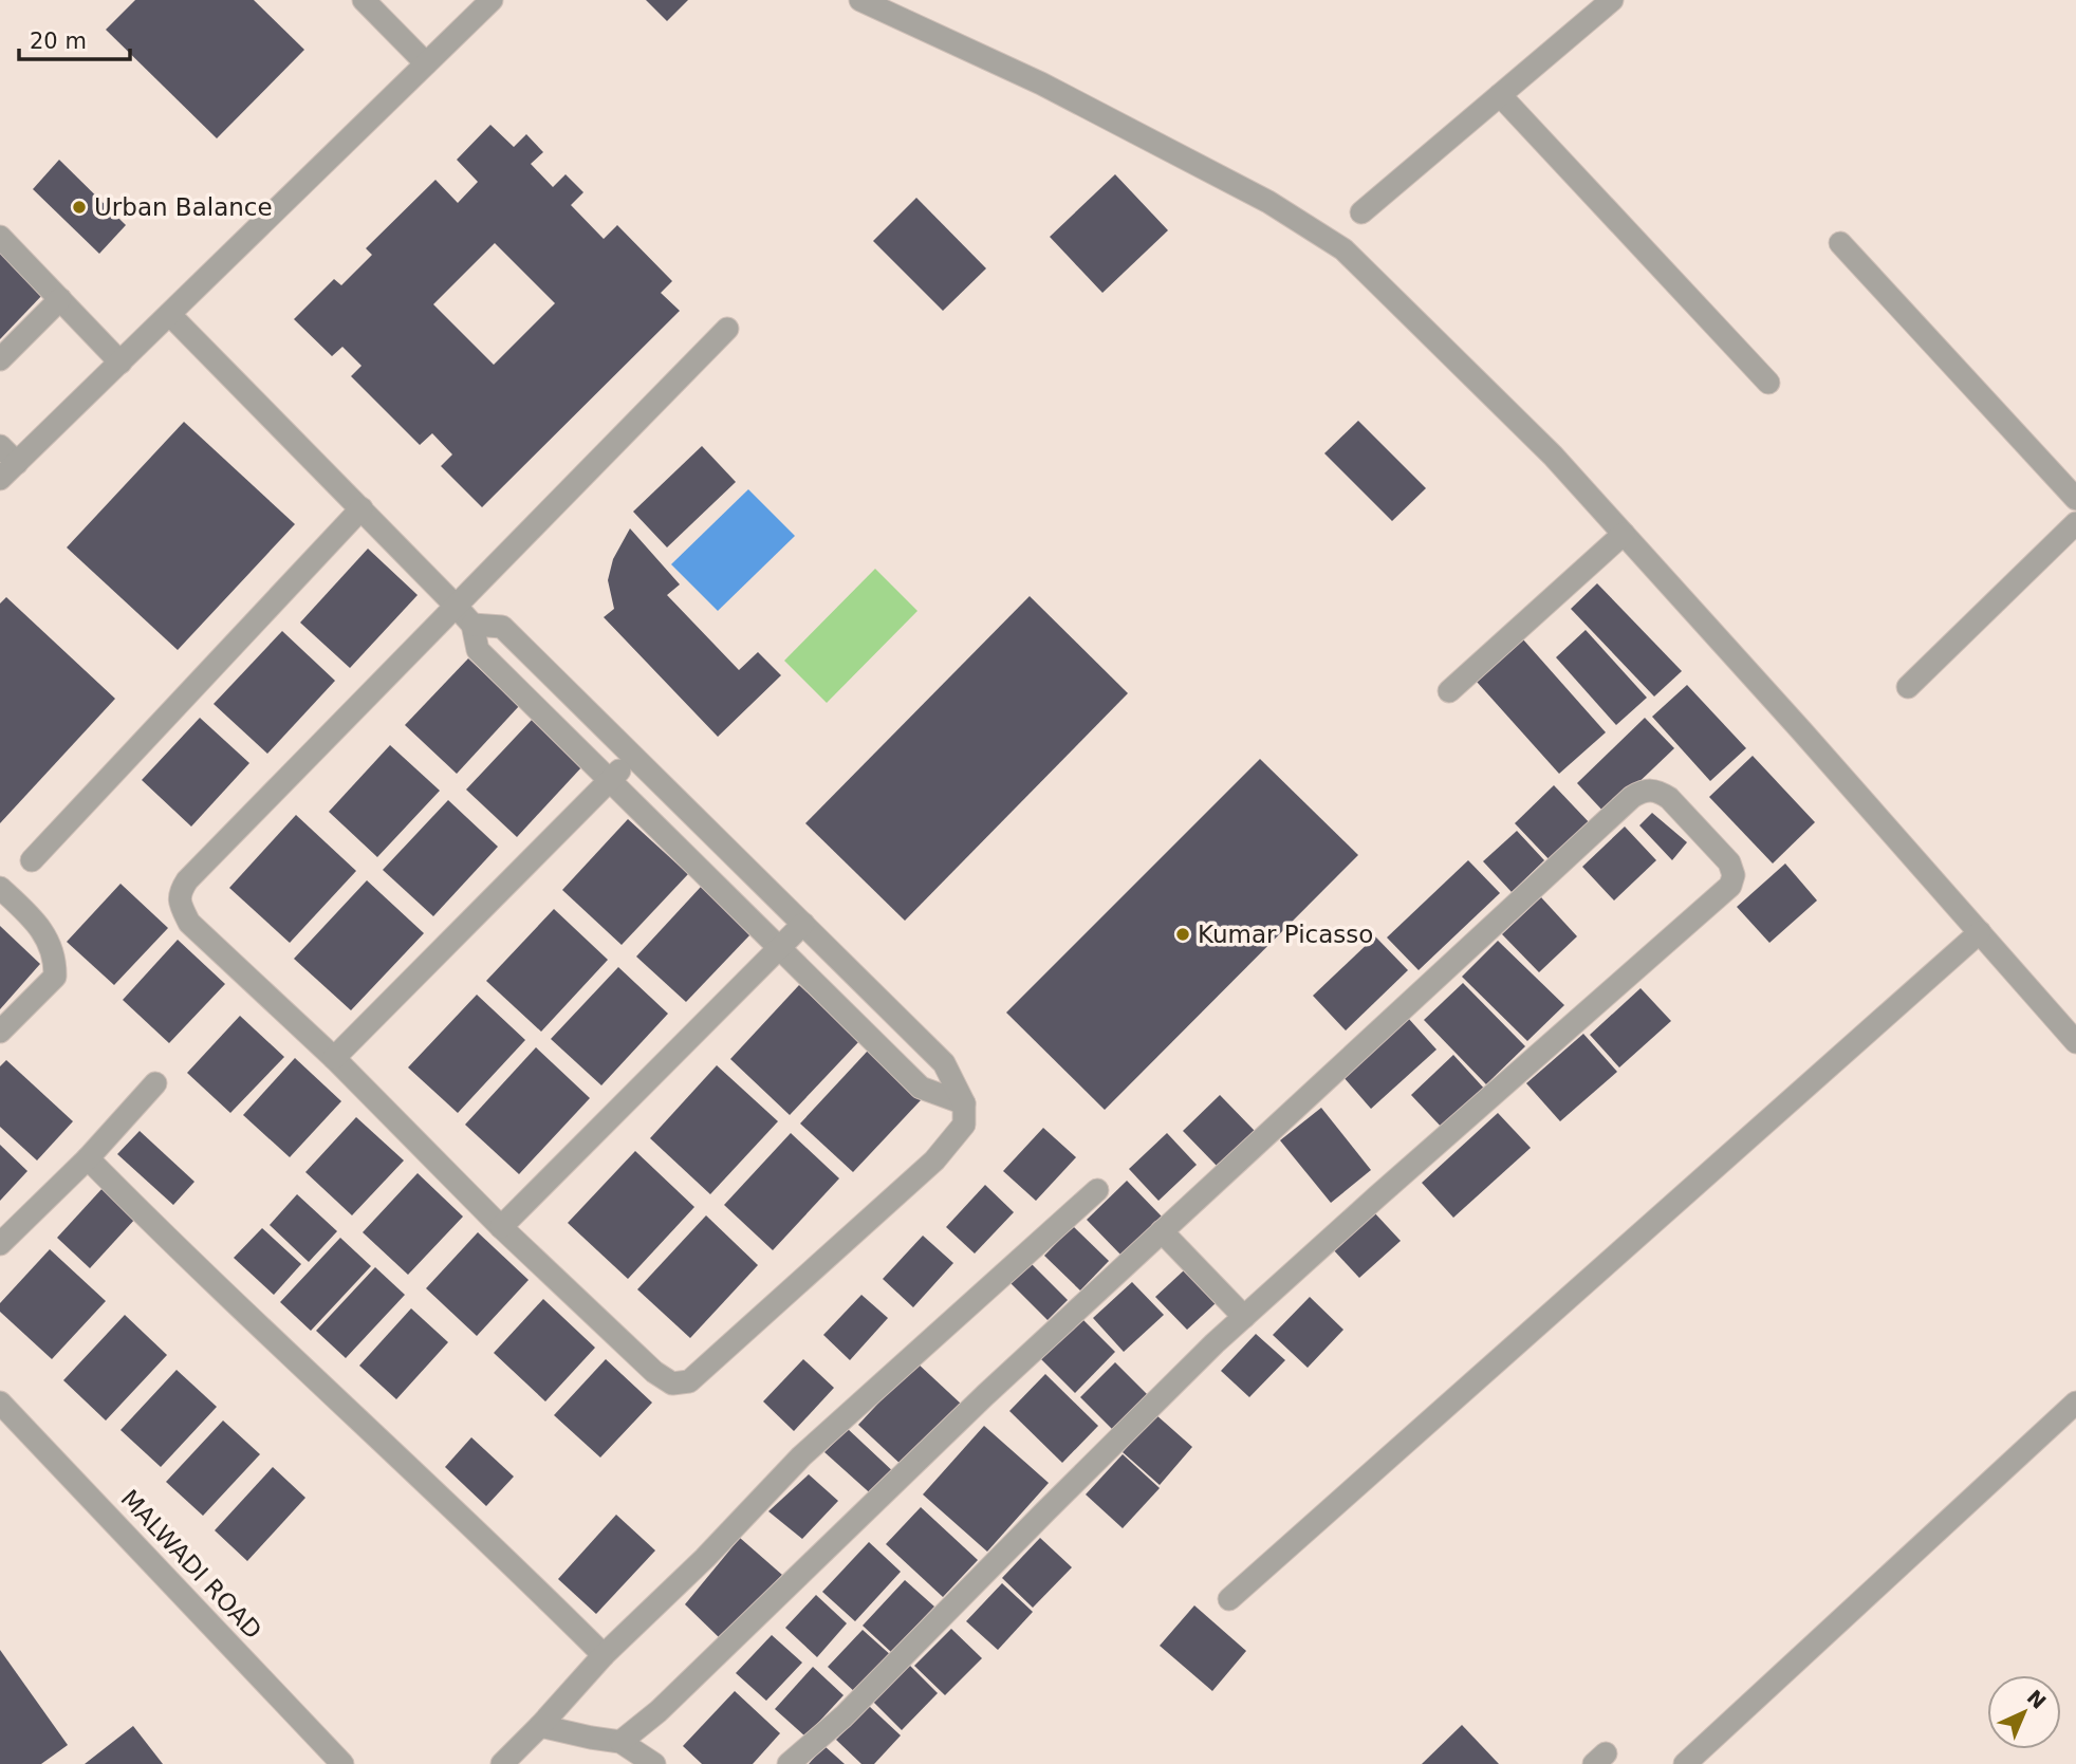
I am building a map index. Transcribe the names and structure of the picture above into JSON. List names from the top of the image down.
{
  "streets": {
    "street": ["MALWADI ROAD"]
  },
  "places": ["Urban Balance", "Kumar Picasso"],
  "scale_bar": "20 m",
  "north": "top right"
}
